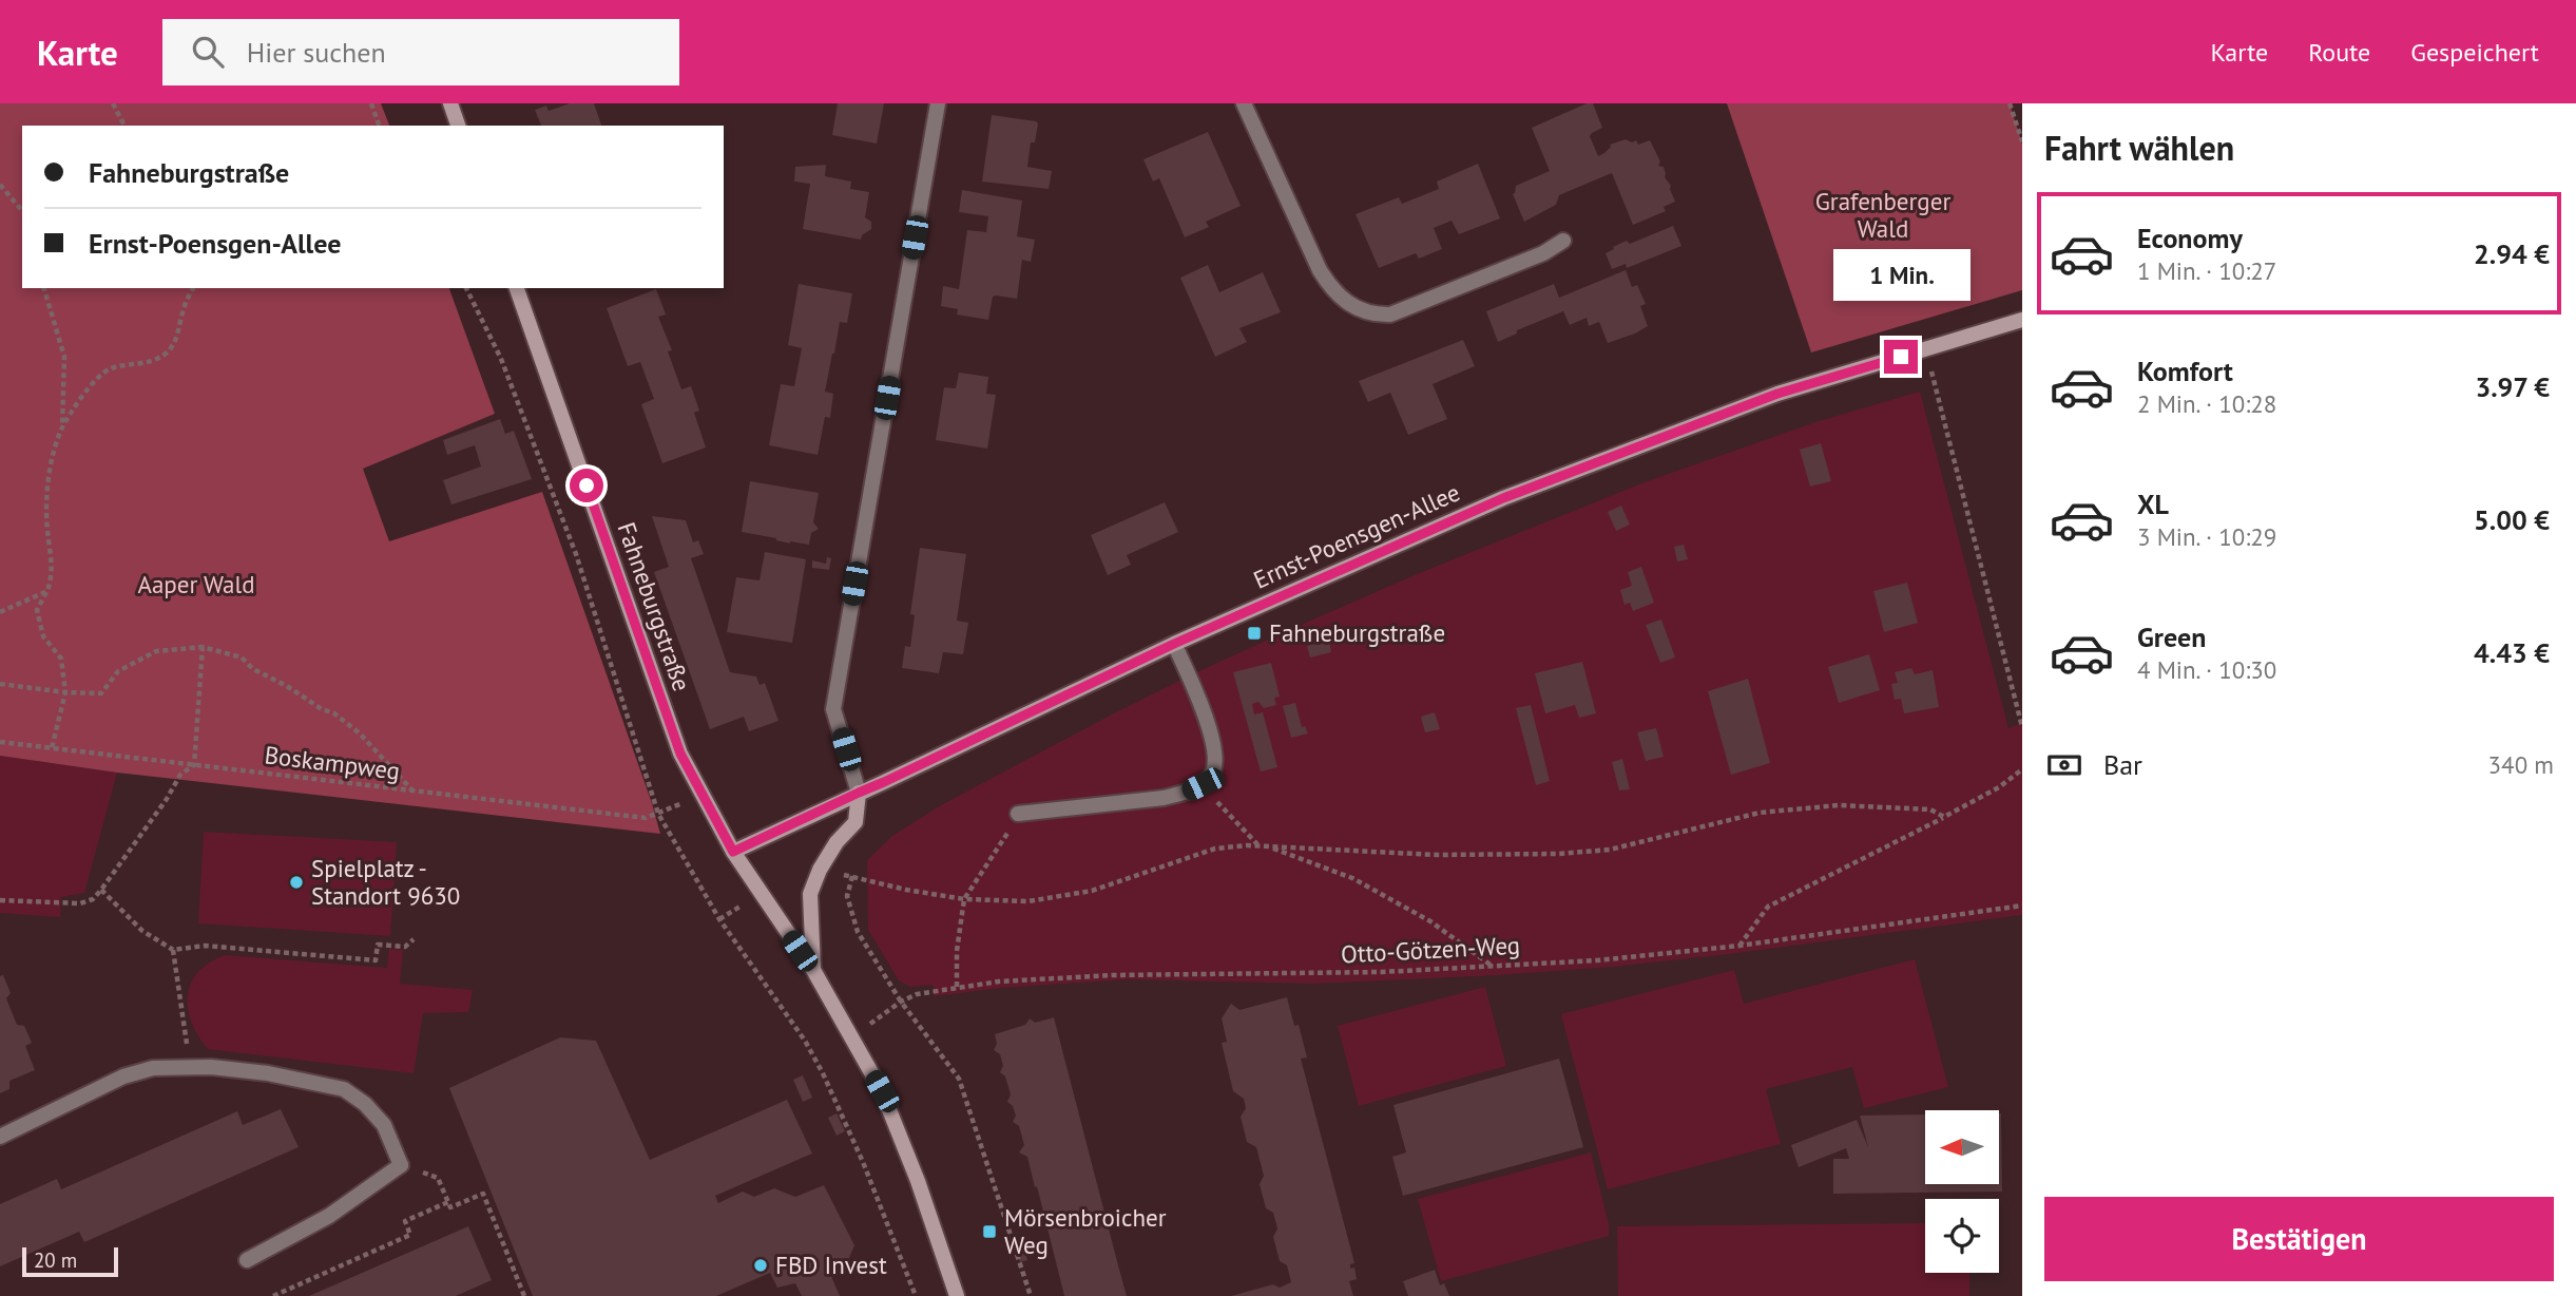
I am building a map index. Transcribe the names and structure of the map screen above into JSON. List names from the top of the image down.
{
  "streets": {
    "street": ["Ernst-Poensgen-Allee", "Fahneburgstraße"],
    "path": ["Boskampweg", "Otto-Götzen-Weg"]
  },
  "crossings": [
    ["Ernst-Poensgen-Allee", "Fahneburgstraße"]
  ],
  "parks": ["Grafenberger Wald", "Aaper Wald"],
  "places": {
    "transit": ["Fahneburgstraße", "Mörsenbroicher Weg"],
    "other": ["Spielplatz - Standort 9630", "FBD Invest"]
  },
  "scale_bar": "20 m",
  "north": "left",
  "page": {
    "header": "Karte",
    "search": "Hier suchen",
    "nav": ["Karte", "Route", "Gespeichert"],
    "heading": "Fahrt wählen",
    "banner": ["Fahneburgstraße", "Ernst-Poensgen-Allee"],
    "list": [
      {
        "name": "Economy",
        "note": "1 Min. · 10:27",
        "value": "2.94 €"
      },
      {
        "name": "Komfort",
        "note": "2 Min. · 10:28",
        "value": "3.97 €"
      },
      {
        "name": "XL",
        "note": "3 Min. · 10:29",
        "value": "5.00 €"
      },
      {
        "name": "Green",
        "note": "4 Min. · 10:30",
        "value": "4.43 €"
      }
    ],
    "bubble": "1 Min.",
    "pay": ["Bar", "340 m"],
    "buttons": "Bestätigen",
    "scale": "20 m"
  }
}
